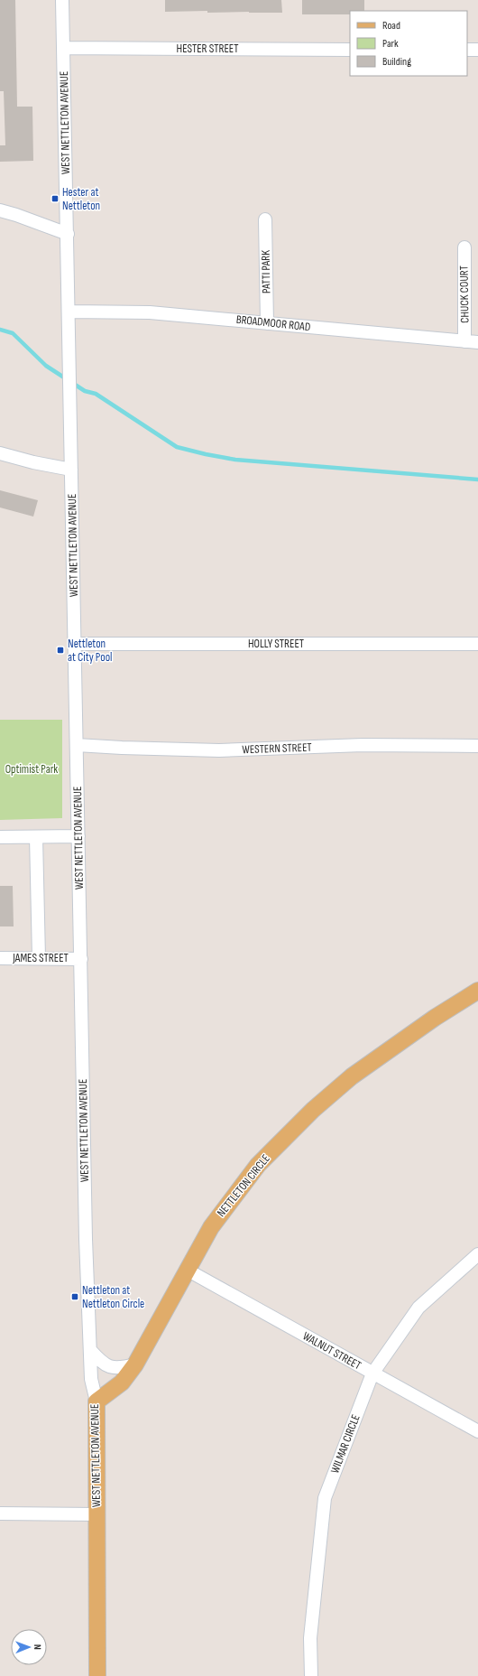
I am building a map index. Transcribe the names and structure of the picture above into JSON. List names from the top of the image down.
{
  "streets": {
    "main road": ["WEST NETTLETON AVENUE", "NETTLETON CIRCLE"],
    "street": [
      "HESTER STREET",
      "PATTI PARK",
      "CHUCK COURT",
      "BROADMOOR ROAD",
      "HOLLY STREET",
      "WESTERN STREET",
      "JAMES STREET",
      "WALNUT STREET",
      "WILMAR CIRCLE"
    ]
  },
  "crossings": [
    ["HESTER STREET", "WEST NETTLETON AVENUE"],
    ["WEST NETTLETON AVENUE", "BROADMOOR ROAD"],
    ["WEST NETTLETON AVENUE", "HOLLY STREET"],
    ["WEST NETTLETON AVENUE", "WESTERN STREET"],
    ["WEST NETTLETON AVENUE", "JAMES STREET"],
    ["WEST NETTLETON AVENUE", "NETTLETON CIRCLE"],
    ["PATTI PARK", "BROADMOOR ROAD"],
    ["CHUCK COURT", "BROADMOOR ROAD"],
    ["NETTLETON CIRCLE", "WALNUT STREET"],
    ["WALNUT STREET", "WILMAR CIRCLE"]
  ],
  "parks": ["Optimist Park"],
  "places": {
    "transit": ["Hester at Nettleton", "Nettleton at City Pool", "Nettleton at Nettleton Circle"]
  },
  "legend": ["Road", "Park", "Building"],
  "north": "right"
}
